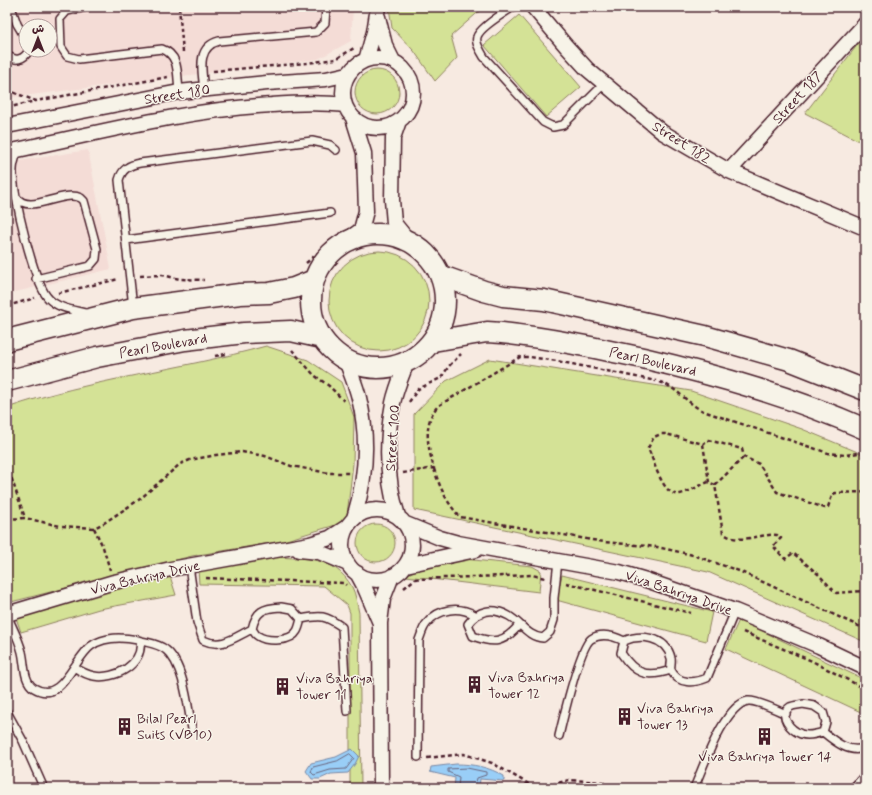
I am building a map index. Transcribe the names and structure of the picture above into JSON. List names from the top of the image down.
{
  "streets": {
    "main road": ["Pearl Boulevard"],
    "street": [
      "Street 180",
      "Street 187",
      "Street 182",
      "Street 100",
      "Viva Bahriya Drive"
    ]
  },
  "crossings": [
    ["Street 187", "Street 182"],
    ["Pearl Boulevard", "Street 100"],
    ["Street 100", "Viva Bahriya Drive"]
  ],
  "places": {
    "building": [
      "Viva Bahriya Tower 12",
      "Viva Bahriya Tower 11",
      "Viva Bahriya Tower 13",
      "Bilal Pearl Suits (VB10)",
      "Viva Bahriya Tower 14"
    ]
  },
  "north": "top"
}
